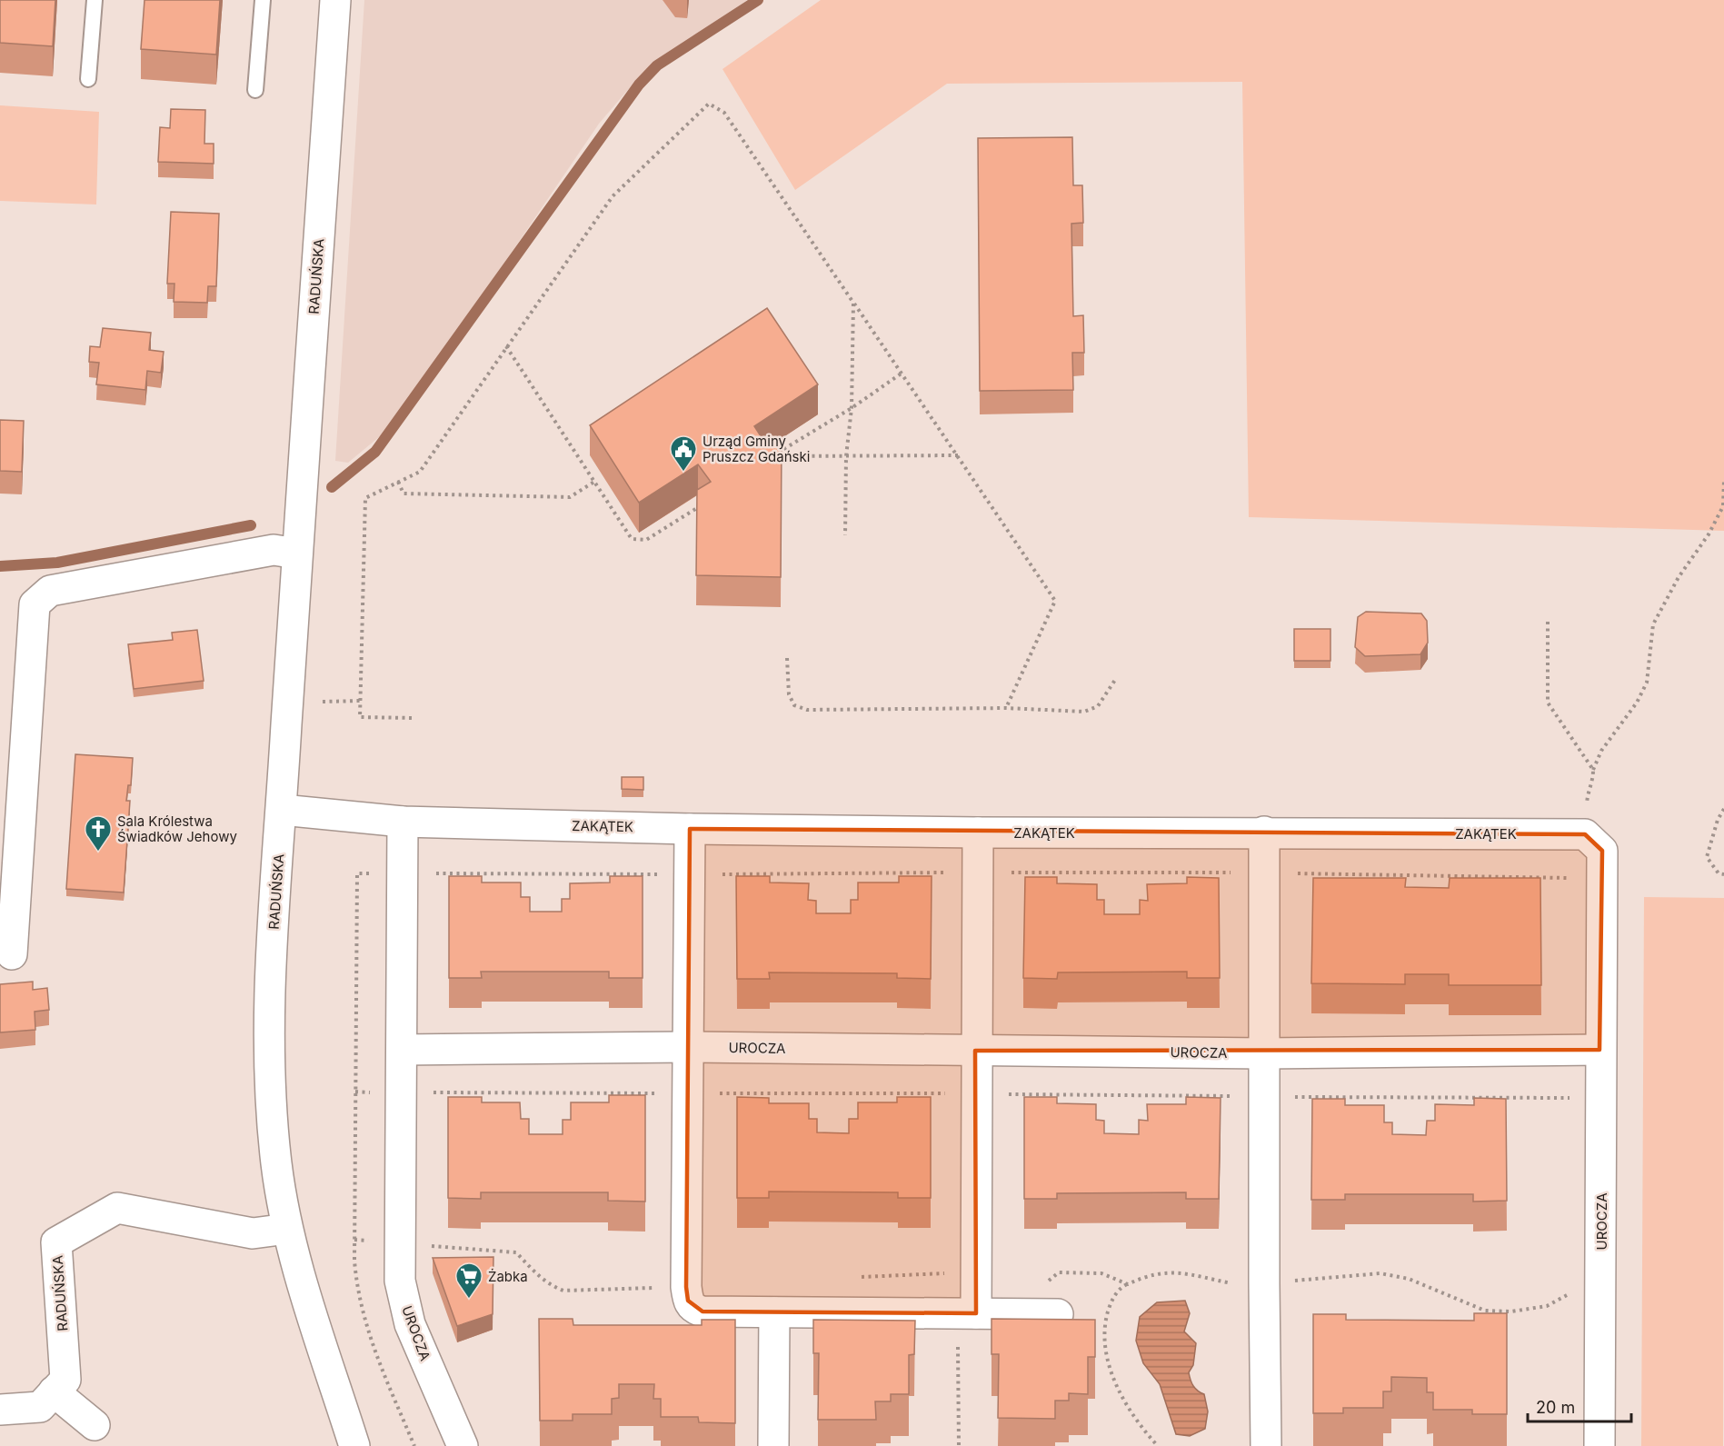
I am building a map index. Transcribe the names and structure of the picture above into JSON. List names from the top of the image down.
{
  "streets": {
    "street": ["RADUŃSKA", "ZAKĄTEK", "UROCZA"]
  },
  "crossings": [
    ["RADUŃSKA", "ZAKĄTEK"],
    ["ZAKĄTEK", "UROCZA"]
  ],
  "places": {
    "public building": ["Urząd Gminy Pruszcz Gdański"],
    "church": ["Sala Królestwa Świadków Jehowy"],
    "supermarket": ["Żabka"]
  },
  "scale_bar": "20 m"
}
